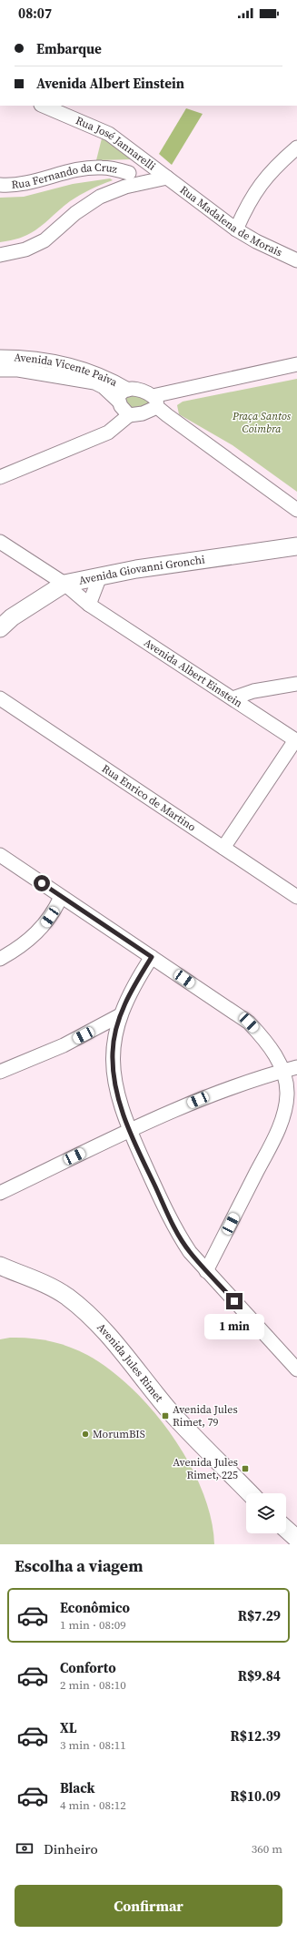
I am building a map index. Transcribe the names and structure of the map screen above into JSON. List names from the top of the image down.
{
  "streets": {
    "main road": ["Avenida Giovanni Gronchi", "Avenida Jules Rimet"],
    "street": [
      "Rua José Jannarelli",
      "Rua Fernando da Cruz",
      "Rua Madalena de Morais",
      "Avenida Vicente Paiva",
      "Avenida Albert Einstein",
      "Rua Enrico de Martino"
    ]
  },
  "crossings": [
    ["Rua José Jannarelli", "Rua Madalena de Morais"],
    ["Avenida Giovanni Gronchi", "Avenida Albert Einstein"]
  ],
  "parks": ["Praça Santos Coimbra"],
  "places": {
    "transit": ["Avenida Jules Rimet, 79", "Avenida Jules Rimet, 225"],
    "other": ["MorumBIS"]
  },
  "page": {
    "status": "08:07",
    "banner": ["Embarque", "Avenida Albert Einstein"],
    "bubble": "1 min",
    "heading": "Escolha a viagem",
    "list": [
      {
        "name": "Econômico",
        "note": "1 min · 08:09",
        "value": "R$7.29"
      },
      {
        "name": "Conforto",
        "note": "2 min · 08:10",
        "value": "R$9.84"
      },
      {
        "name": "XL",
        "note": "3 min · 08:11",
        "value": "R$12.39"
      },
      {
        "name": "Black",
        "note": "4 min · 08:12",
        "value": "R$10.09"
      }
    ],
    "pay": ["Dinheiro", "360 m"],
    "buttons": "Confirmar"
  }
}
